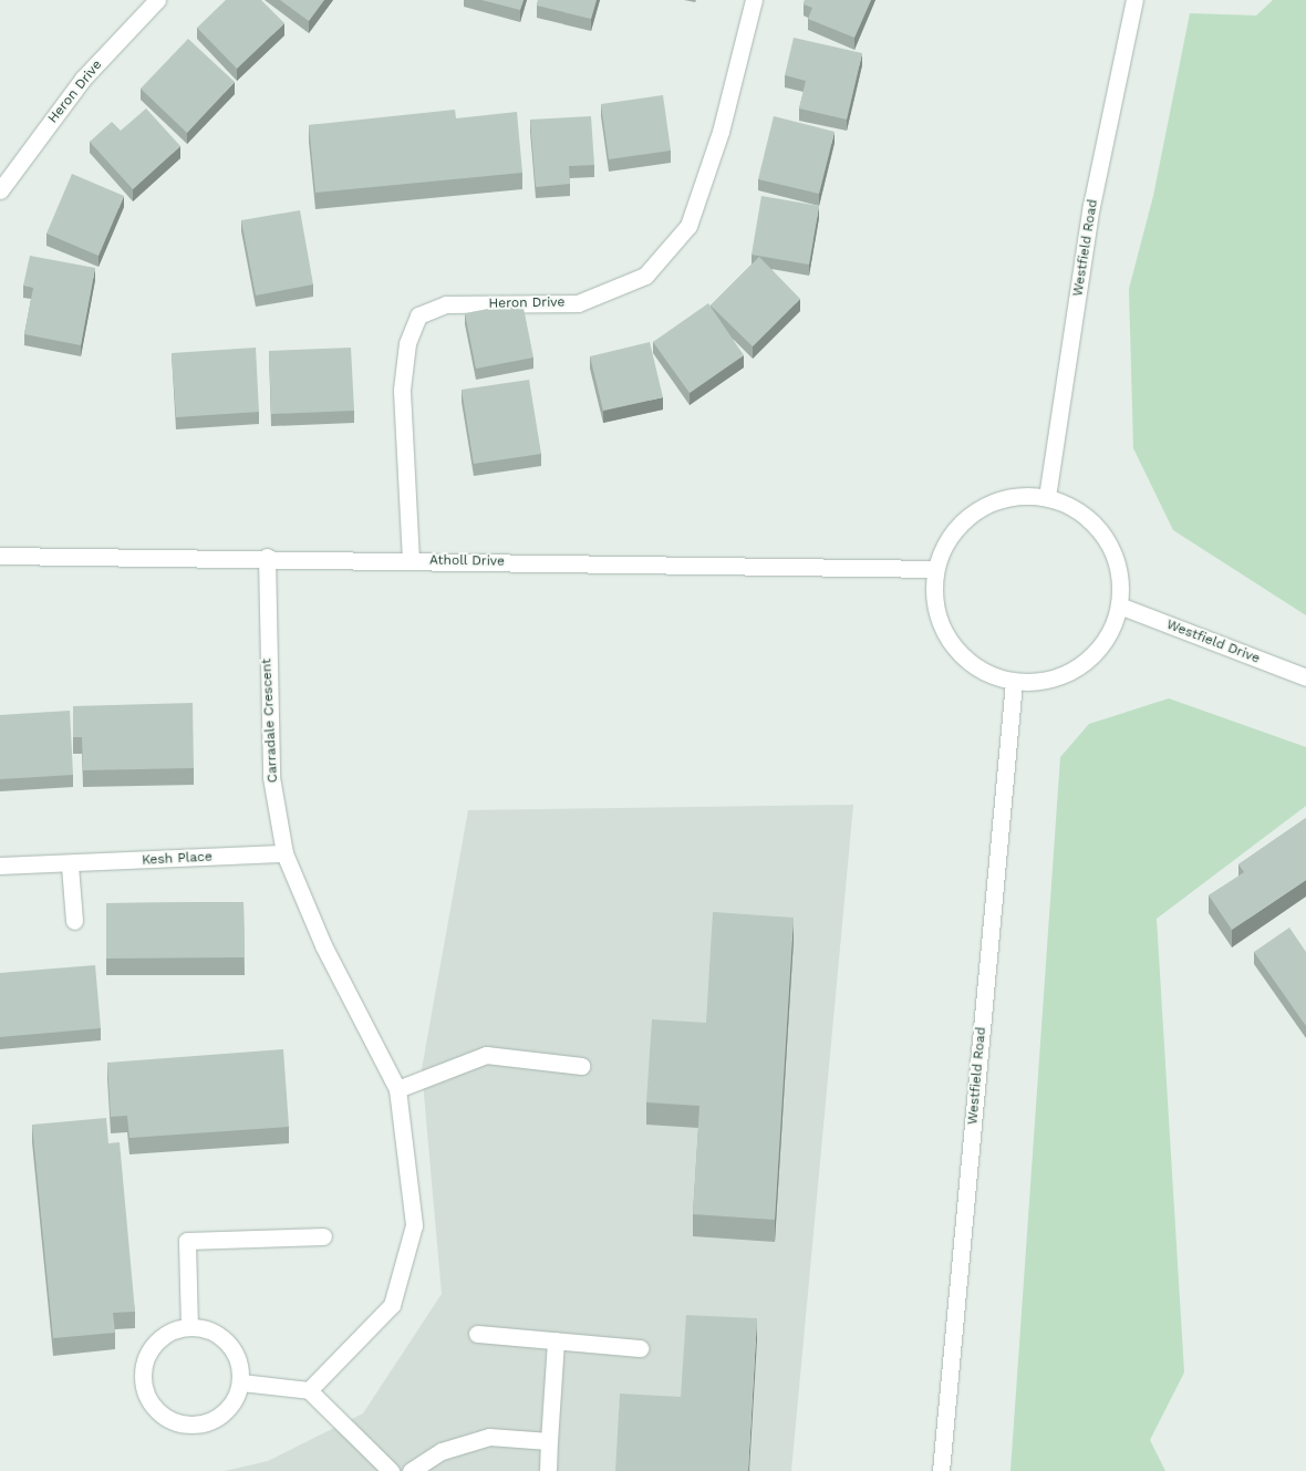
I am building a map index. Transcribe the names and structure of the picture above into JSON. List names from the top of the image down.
{
  "streets": {
    "street": [
      "Heron Drive",
      "Westfield Road",
      "Atholl Drive",
      "Westfield Drive",
      "Carradale Crescent",
      "Kesh Place"
    ]
  },
  "crossings": [
    ["Heron Drive", "Atholl Drive"],
    ["Westfield Road", "Atholl Drive"],
    ["Westfield Road", "Westfield Drive"],
    ["Atholl Drive", "Westfield Drive"],
    ["Atholl Drive", "Carradale Crescent"],
    ["Carradale Crescent", "Kesh Place"]
  ]
}
